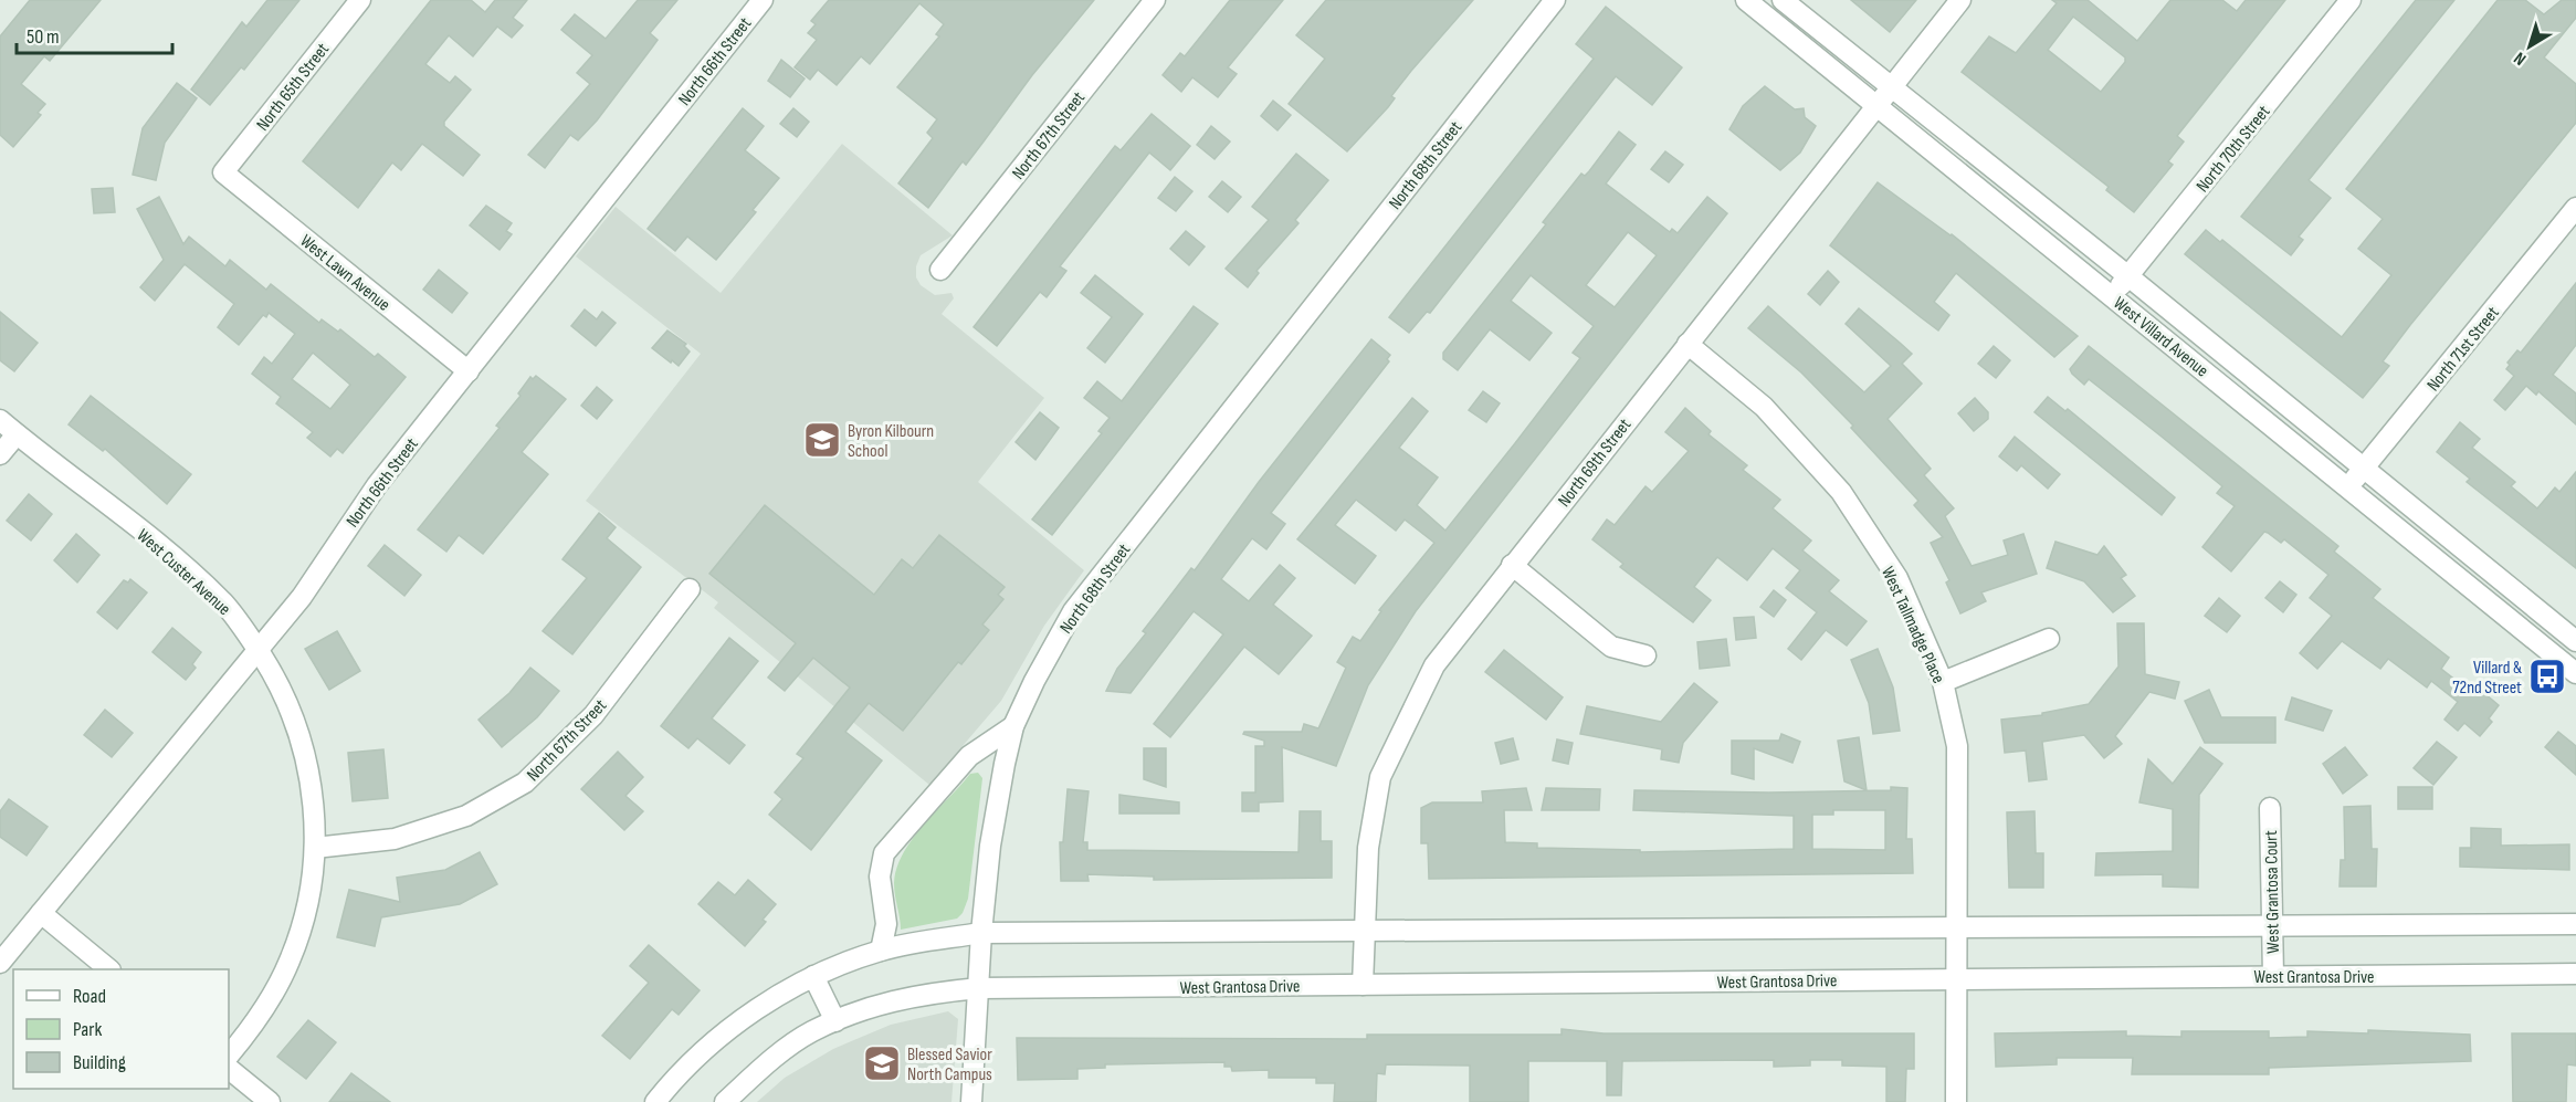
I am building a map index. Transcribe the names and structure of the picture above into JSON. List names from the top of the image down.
{
  "streets": {
    "street": [
      "North 66th Street",
      "North 65th Street",
      "North 67th Street",
      "North 70th Street",
      "North 68th Street",
      "West Lawn Avenue",
      "West Villard Avenue",
      "North 71st Street",
      "North 69th Street",
      "West Custer Avenue",
      "West Tallmadge Place",
      "West Grantosa Court",
      "West Grantosa Drive"
    ]
  },
  "crossings": [
    ["North 66th Street", "West Lawn Avenue"],
    ["North 66th Street", "West Custer Avenue"],
    ["North 65th Street", "West Lawn Avenue"],
    ["North 67th Street", "West Custer Avenue"],
    ["North 70th Street", "West Villard Avenue"],
    ["North 68th Street", "West Grantosa Drive"],
    ["West Villard Avenue", "North 71st Street"],
    ["West Villard Avenue", "North 69th Street"],
    ["North 69th Street", "West Tallmadge Place"],
    ["North 69th Street", "West Grantosa Drive"],
    ["West Tallmadge Place", "West Grantosa Drive"],
    ["West Grantosa Court", "West Grantosa Drive"]
  ],
  "places": {
    "school or university": ["Byron Kilbourn School", "Blessed Savior North Campus"],
    "bus stop": ["Villard & 72nd Street"]
  },
  "legend": ["Road", "Park", "Building"],
  "scale_bar": "50 m",
  "north": "bottom left"
}
